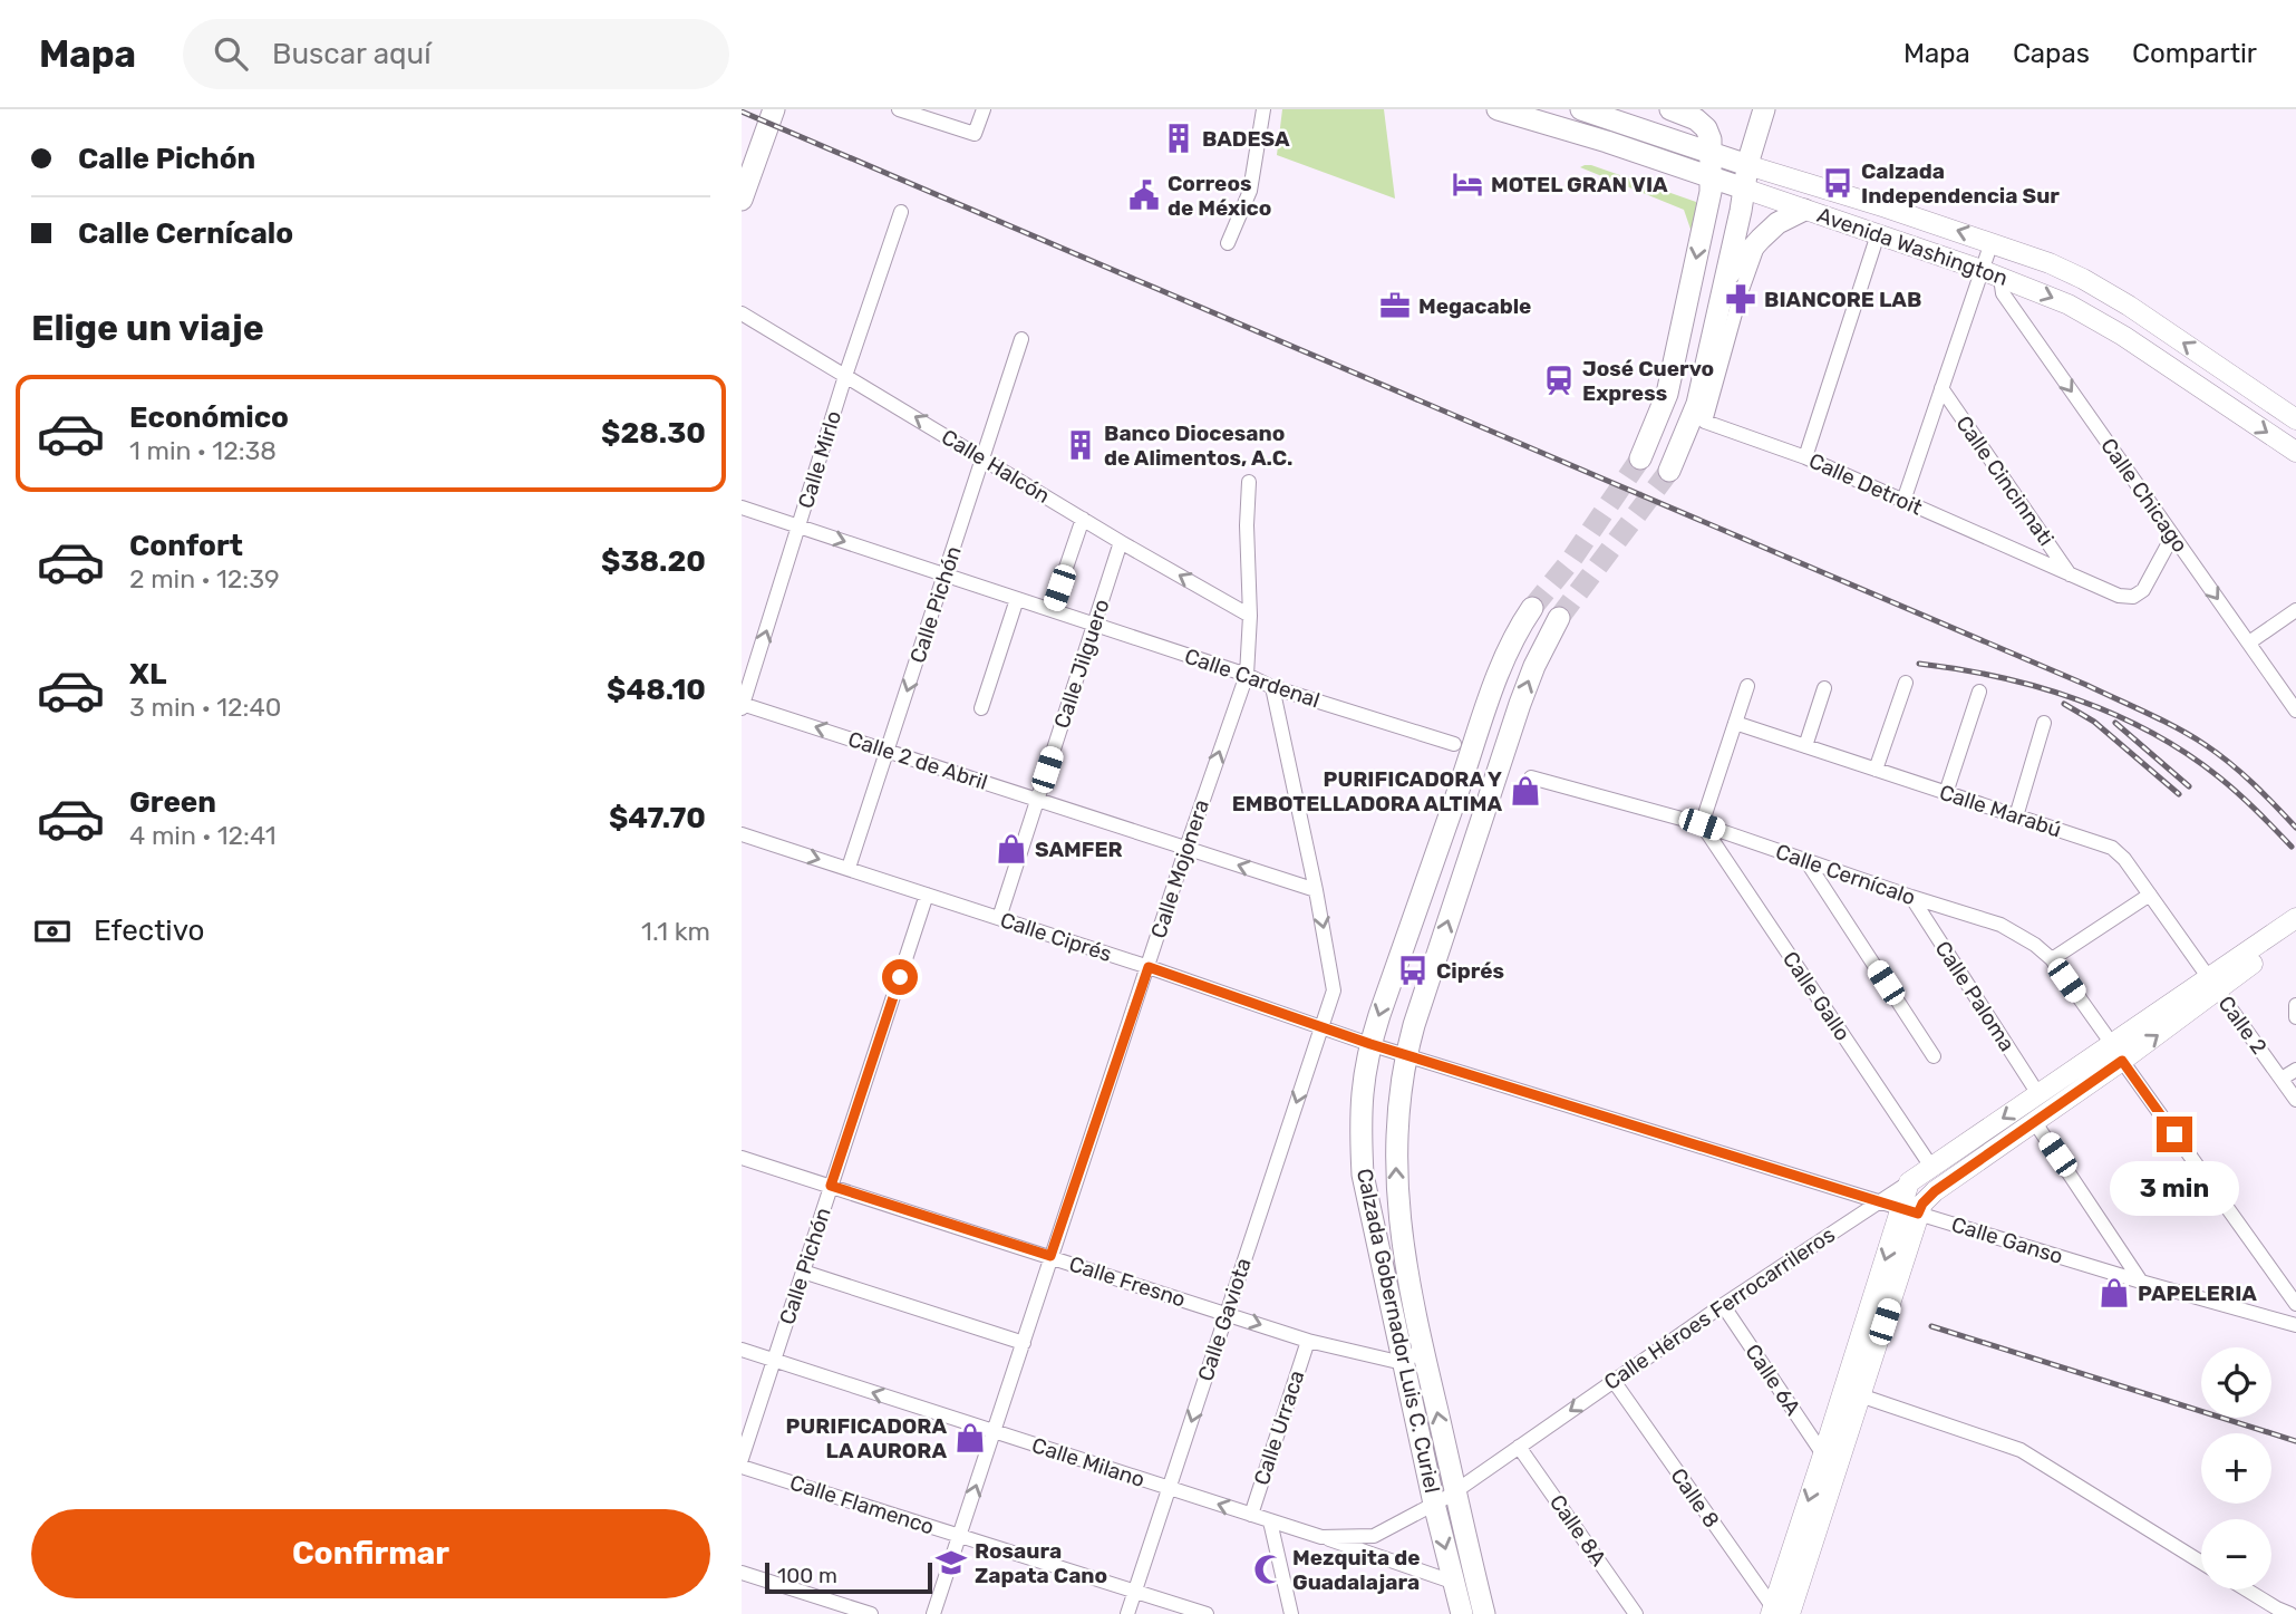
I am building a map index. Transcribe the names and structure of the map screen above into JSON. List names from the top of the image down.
{
  "streets": {
    "main road": ["Avenida Washington", "Calle Héroes Ferrocarrileros", "Calzada Gobernador Luis C. Curiel"],
    "street": [
      "Calle Mirlo",
      "Calle Halcón",
      "Calle Cincinnati",
      "Calle Detroit",
      "Calle Chicago",
      "Calle Pichón",
      "Calle Jilguero",
      "Calle Cardenal",
      "Calle 2 de Abril",
      "Calle Marabú",
      "Calle Mojonera",
      "Calle Cernícalo",
      "Calle Ciprés",
      "Calle Gallo",
      "Calle Paloma",
      "Calle 2",
      "Calle Ganso",
      "Calle Fresno",
      "Calle Gaviota",
      "Calle 6A",
      "Calle Urraca",
      "Calle Milano",
      "Calle 8",
      "Calle Flamenco",
      "Calle 8A"
    ]
  },
  "crossings": [
    ["Avenida Washington", "Calle Chicago"],
    ["Calle Mirlo", "Calle Halcón"],
    ["Calle Mirlo", "Calle Cardenal"],
    ["Calle Mirlo", "Calle 2 de Abril"],
    ["Calle Halcón", "Calle Pichón"],
    ["Calle Halcón", "Calle Jilguero"],
    ["Calle Halcón", "Calle Mojonera"],
    ["Calle Cincinnati", "Calle Detroit"],
    ["Calle Detroit", "Calle Chicago"],
    ["Calle Pichón", "Calle Cardenal"],
    ["Calle Pichón", "Calle 2 de Abril"],
    ["Calle Pichón", "Calle Ciprés"],
    ["Calle Pichón", "Calle Fresno"],
    ["Calle Pichón", "Calle Milano"],
    ["Calle Jilguero", "Calle Cardenal"],
    ["Calle Jilguero", "Calle 2 de Abril"],
    ["Calle Jilguero", "Calle Ciprés"],
    ["Calle Cardenal", "Calle Mojonera"],
    ["Calle Cardenal", "Calle Gaviota"],
    ["Calle 2 de Abril", "Calle Mojonera"],
    ["Calle 2 de Abril", "Calle Gaviota"],
    ["Calle Marabú", "Calle 2"],
    ["Calle Marabú", "Calle Héroes Ferrocarrileros"],
    ["Calle Mojonera", "Calle Ciprés"],
    ["Calle Mojonera", "Calle Fresno"],
    ["Calle Mojonera", "Calle Milano"],
    ["Calle Mojonera", "Calle Flamenco"],
    ["Calle Cernícalo", "Calle Gallo"],
    ["Calle Cernícalo", "Calle Paloma"],
    ["Calle Cernícalo", "Calle Héroes Ferrocarrileros"],
    ["Calle Ciprés", "Calle Ganso"],
    ["Calle Ciprés", "Calle Gaviota"],
    ["Calle Ciprés", "Calzada Gobernador Luis C. Curiel"],
    ["Calle Gallo", "Calle Héroes Ferrocarrileros"],
    ["Calle Paloma", "Calle Héroes Ferrocarrileros"],
    ["Calle 2", "Calle Héroes Ferrocarrileros"],
    ["Calle Ganso", "Calle Héroes Ferrocarrileros"],
    ["Calle Ganso", "Calzada Gobernador Luis C. Curiel"],
    ["Calle Fresno", "Calle Gaviota"],
    ["Calle Fresno", "Calzada Gobernador Luis C. Curiel"],
    ["Calle Fresno", "Calle Urraca"],
    ["Calle Héroes Ferrocarrileros", "Calzada Gobernador Luis C. Curiel"],
    ["Calle Héroes Ferrocarrileros", "Calle 6A"],
    ["Calle Héroes Ferrocarrileros", "Calle Milano"],
    ["Calle Héroes Ferrocarrileros", "Calle 8"],
    ["Calle Héroes Ferrocarrileros", "Calle 8A"],
    ["Calle Gaviota", "Calle Milano"],
    ["Calle Gaviota", "Calle Flamenco"],
    ["Calzada Gobernador Luis C. Curiel", "Calle Milano"],
    ["Calle Urraca", "Calle Milano"]
  ],
  "one_way": [
    "Calle Mirlo",
    "Calle Halcón",
    "Calle Chicago",
    "Calle 2 de Abril",
    "Calle Gaviota"
  ],
  "places": {
    "building": ["BADESA", "Banco Diocesano de Alimentos, A.C."],
    "bus stop": ["Calzada Independencia Sur", "Ciprés"],
    "hotel": ["MOTEL GRAN VIA"],
    "public building": ["Correos de México"],
    "pharmacy": ["BIANCORE LAB"],
    "office": ["Megacable"],
    "station": ["José Cuervo Express"],
    "shop": [
      "PURIFICADORA Y EMBOTELLADORA ALTIMA",
      "SAMFER",
      "PAPELERIA",
      "PURIFICADORA LA AURORA"
    ],
    "school or university": ["Rosaura Zapata Cano"],
    "mosque": ["Mezquita de Guadalajara"]
  },
  "scale_bar": "100 m",
  "page": {
    "header": "Mapa",
    "search": "Buscar aquí",
    "nav": ["Mapa", "Capas", "Compartir"],
    "banner": ["Calle Pichón", "Calle Cernícalo"],
    "heading": "Elige un viaje",
    "list": [
      {
        "name": "Económico",
        "note": "1 min · 12:38",
        "value": "$28.30"
      },
      {
        "name": "Confort",
        "note": "2 min · 12:39",
        "value": "$38.20"
      },
      {
        "name": "XL",
        "note": "3 min · 12:40",
        "value": "$48.10"
      },
      {
        "name": "Green",
        "note": "4 min · 12:41",
        "value": "$47.70"
      }
    ],
    "pay": ["Efectivo", "1.1 km"],
    "bubble": "3 min",
    "map_buttons": ["+", "−"],
    "buttons": "Confirmar",
    "scale": "100 m"
  }
}
